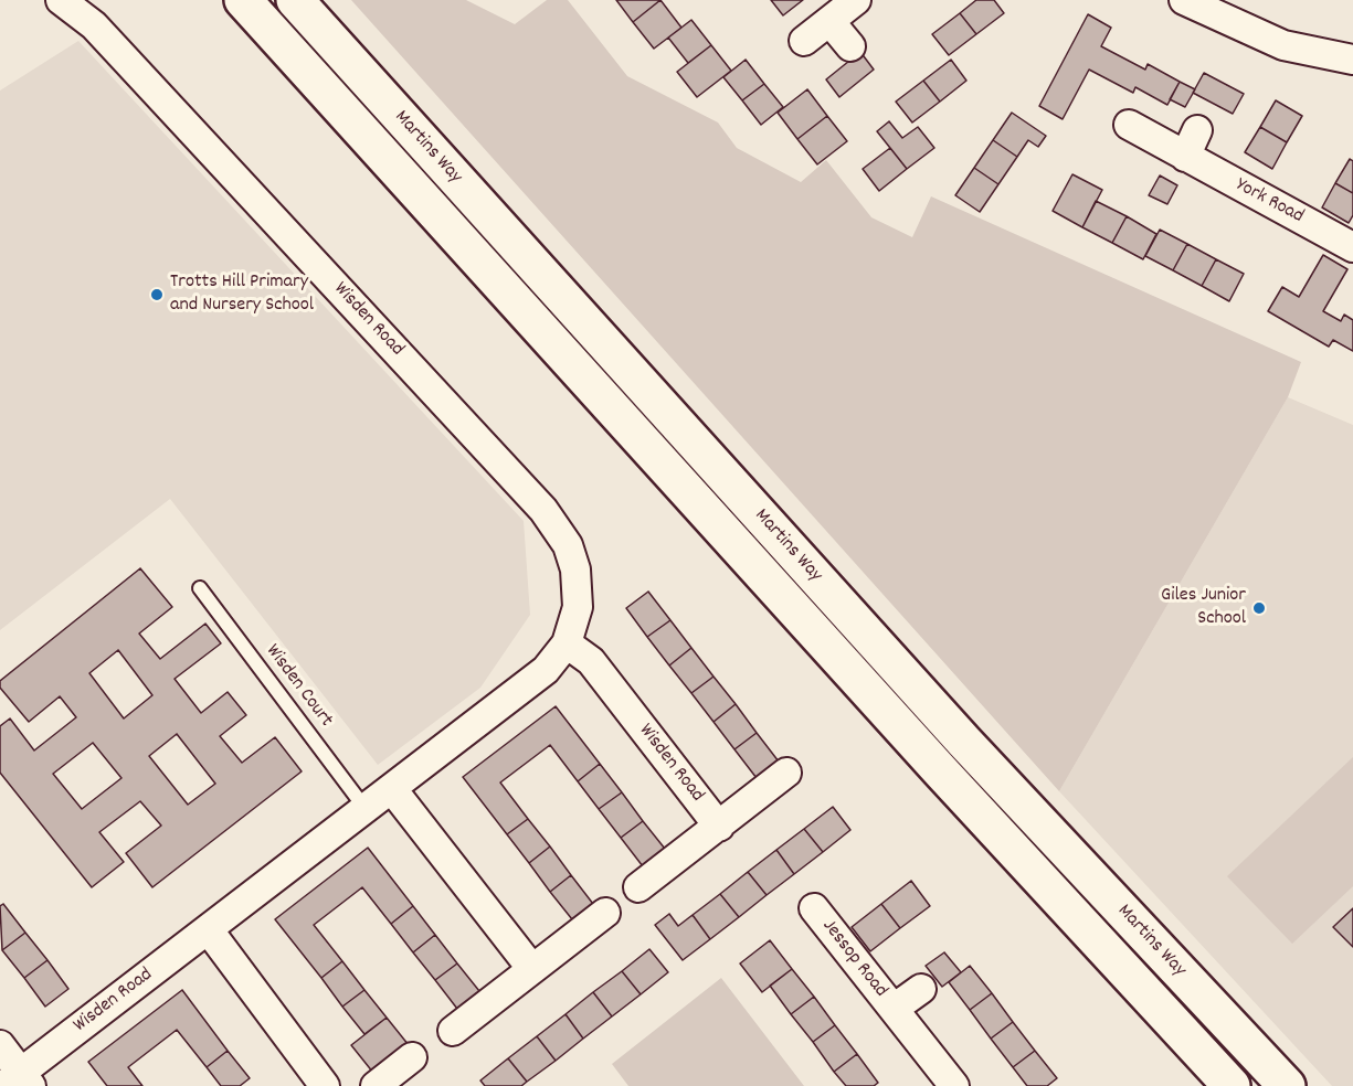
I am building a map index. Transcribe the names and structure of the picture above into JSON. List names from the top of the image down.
{
  "streets": {
    "main road": ["Martins Way"],
    "street": ["York Road", "Wisden Road", "Jessop Road"],
    "lane": ["Wisden Court"]
  },
  "crossings": [
    ["Wisden Road", "Wisden Court"]
  ],
  "places": ["Trotts Hill Primary and Nursery School", "Giles Junior School"]
}
